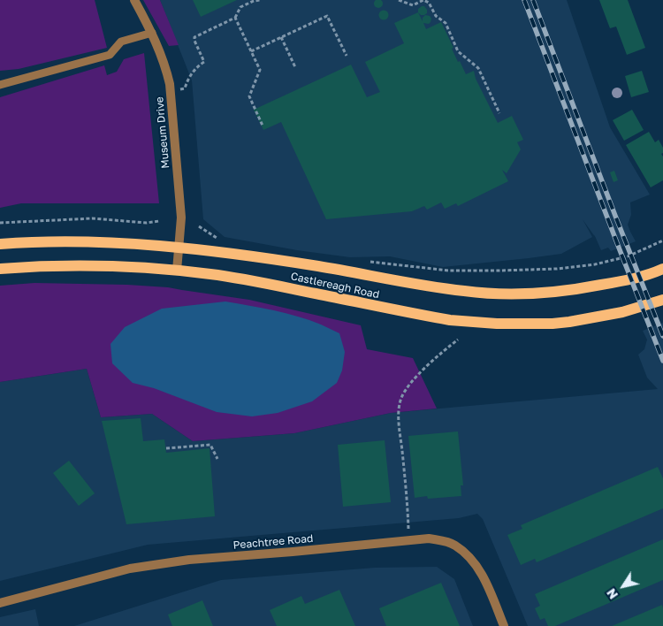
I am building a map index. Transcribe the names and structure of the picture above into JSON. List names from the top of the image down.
{
  "streets": {
    "main road": ["Castlereagh Road"],
    "street": ["Museum Drive", "Peachtree Road"]
  },
  "crossings": [
    ["Museum Drive", "Castlereagh Road"]
  ],
  "north": "bottom left"
}
